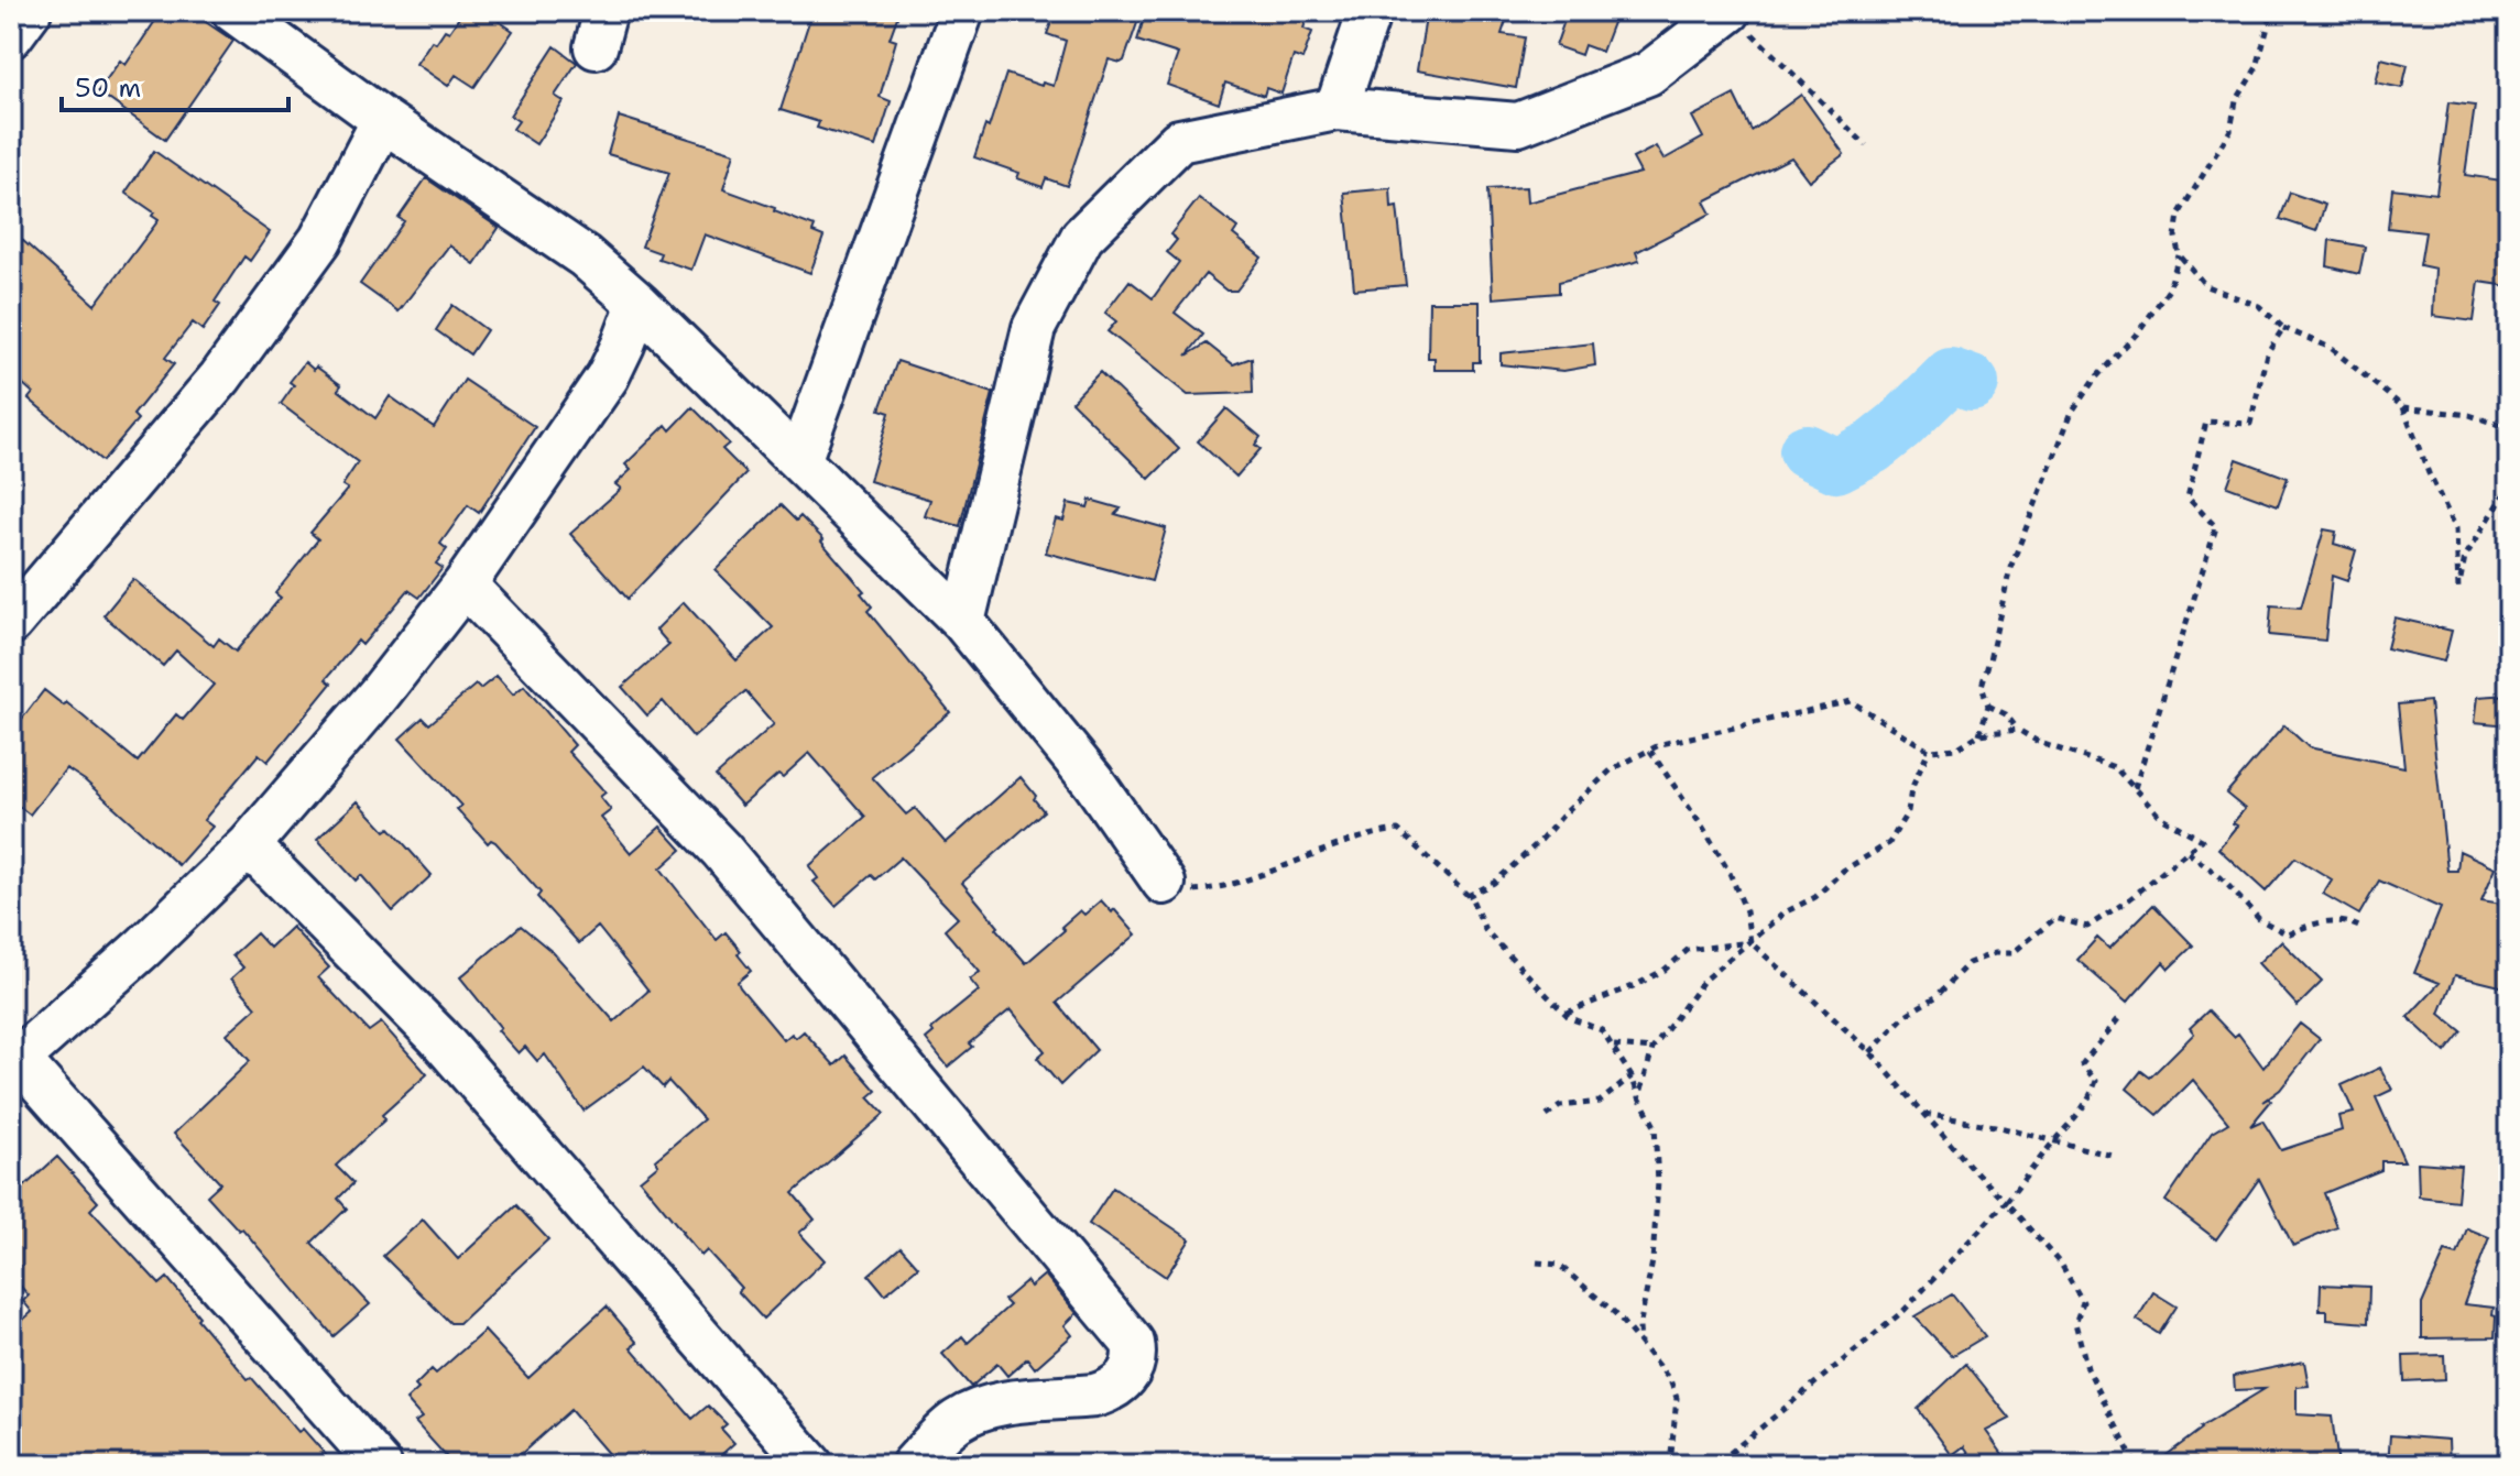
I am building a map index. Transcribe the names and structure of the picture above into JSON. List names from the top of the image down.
{
  "scale_bar": "50 m"
}
